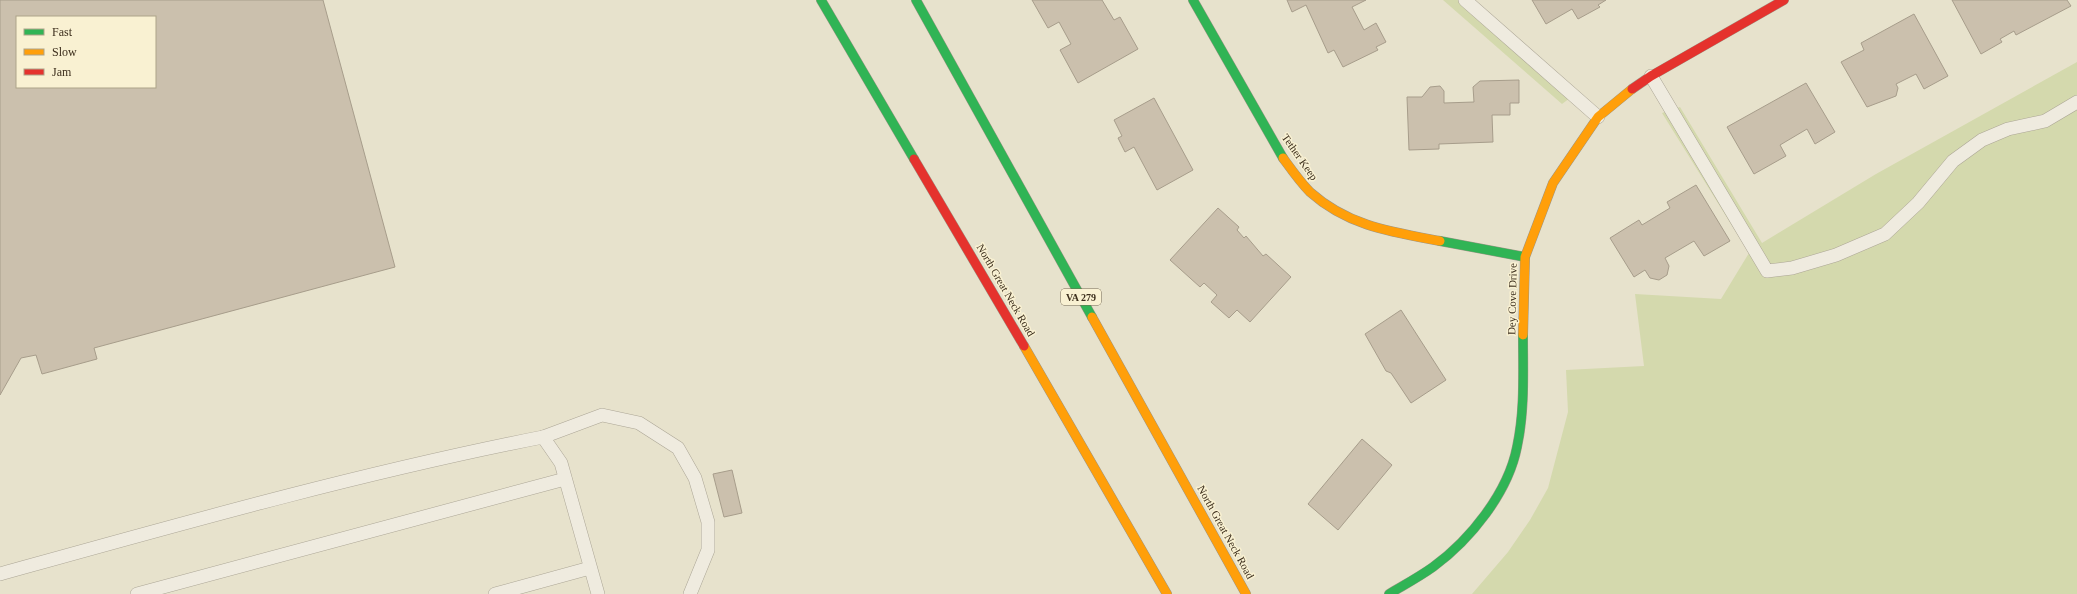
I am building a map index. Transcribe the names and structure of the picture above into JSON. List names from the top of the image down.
{
  "streets": {
    "main road": [
      "Tether Keep",
      "North Great Neck Road",
      "VA 279",
      "Dey Cove Drive"
    ]
  },
  "crossings": [
    ["Tether Keep", "Dey Cove Drive"]
  ],
  "legend": ["Fast", "Slow", "Jam"]
}
